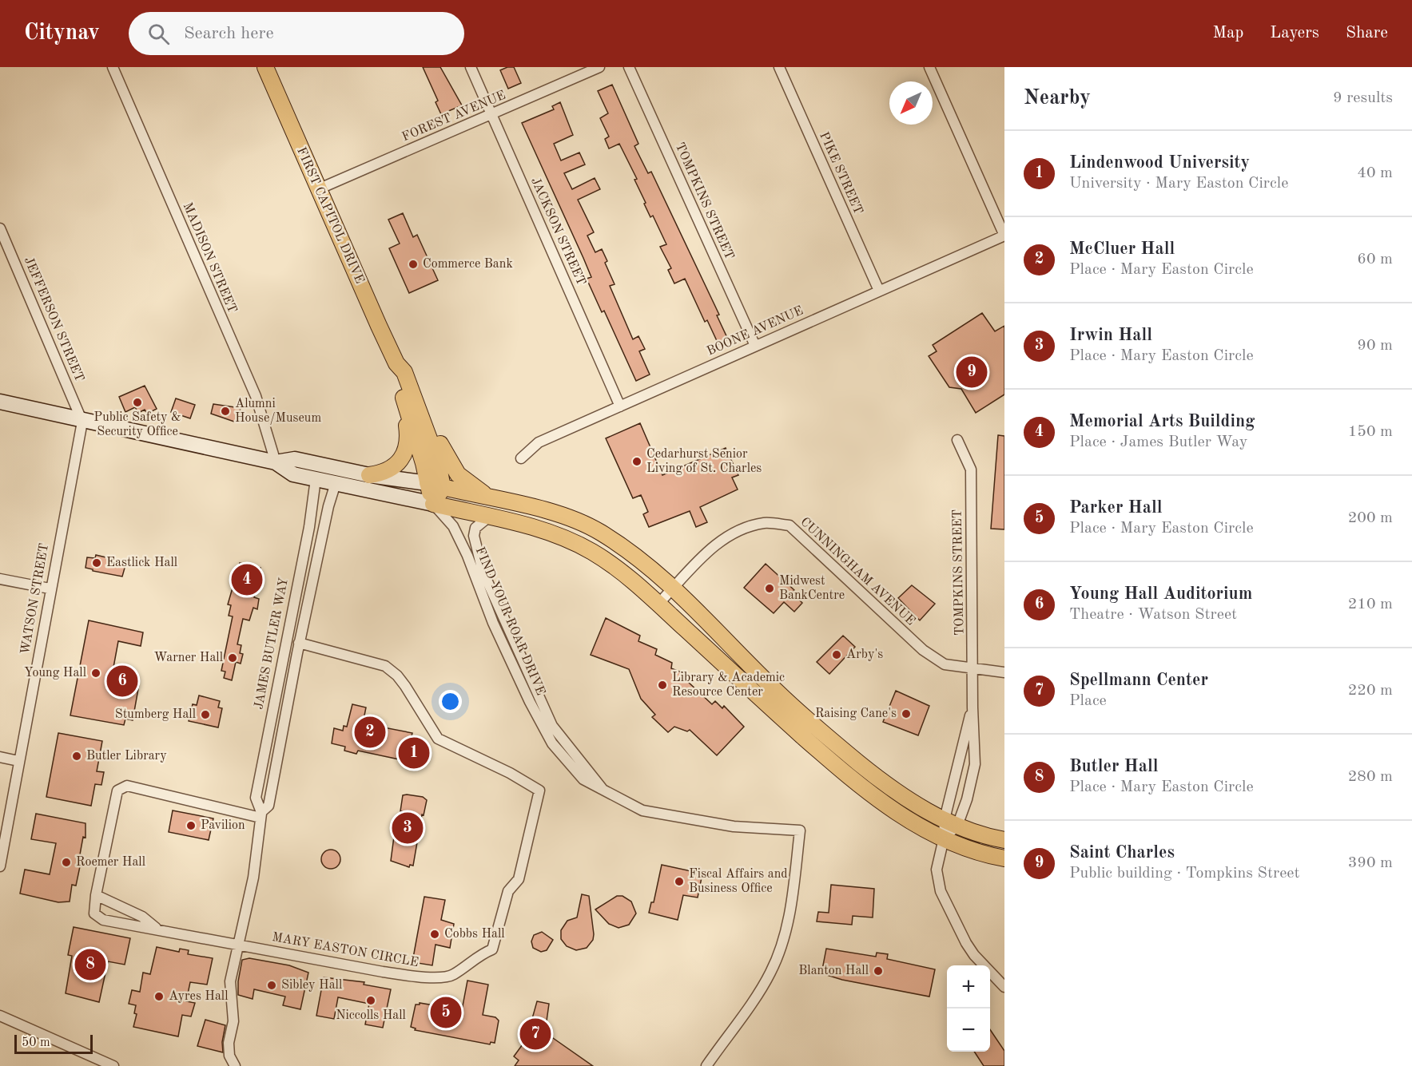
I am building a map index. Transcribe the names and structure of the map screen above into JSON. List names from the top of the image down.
{
  "streets": {
    "main road": ["FIRST CAPITOL DRIVE"],
    "street": [
      "FOREST AVENUE",
      "PIKE STREET",
      "TOMPKINS STREET",
      "JACKSON STREET",
      "MADISON STREET",
      "JEFFERSON STREET",
      "BOONE AVENUE",
      "CUNNINGHAM AVENUE",
      "WATSON STREET",
      "FIND YOUR ROAR DRIVE",
      "JAMES BUTLER WAY",
      "MARY EASTON CIRCLE"
    ]
  },
  "crossings": [
    ["FOREST AVENUE", "FIRST CAPITOL DRIVE"],
    ["FOREST AVENUE", "JACKSON STREET"],
    ["PIKE STREET", "BOONE AVENUE"],
    ["TOMPKINS STREET", "BOONE AVENUE"],
    ["TOMPKINS STREET", "CUNNINGHAM AVENUE"],
    ["FIRST CAPITOL DRIVE", "FIND YOUR ROAR DRIVE"],
    ["JACKSON STREET", "BOONE AVENUE"],
    ["JEFFERSON STREET", "WATSON STREET"],
    ["JAMES BUTLER WAY", "MARY EASTON CIRCLE"]
  ],
  "places": [
    "Commerce Bank",
    "Public Safety & Security Office",
    "Alumni House/Museum",
    "Cedarhurst Senior Living of St. Charles",
    "Eastlick Hall",
    "Midwest BankCentre",
    "Arby's",
    "Warner Hall",
    "Young Hall",
    "Library & Academic Resource Center",
    "Raising Cane's",
    "Stumberg Hall",
    "Butler Library",
    "Pavilion",
    "Roemer Hall",
    "Fiscal Affairs and Business Office",
    "Cobbs Hall",
    "Blanton Hall",
    "Sibley Hall",
    "Ayres Hall",
    "Niccolls Hall"
  ],
  "scale_bar": "50 m",
  "north": "bottom left",
  "page": {
    "header": "Citynav",
    "search": "Search here",
    "nav": ["Map", "Layers", "Share"],
    "heading": ["Nearby", "9 results"],
    "list": [
      {
        "mark": "1",
        "name": "Lindenwood University",
        "note": "University · Mary Easton Circle",
        "value": "40 m"
      },
      {
        "mark": "2",
        "name": "McCluer Hall",
        "note": "Place · Mary Easton Circle",
        "value": "60 m"
      },
      {
        "mark": "3",
        "name": "Irwin Hall",
        "note": "Place · Mary Easton Circle",
        "value": "90 m"
      },
      {
        "mark": "4",
        "name": "Memorial Arts Building",
        "note": "Place · James Butler Way",
        "value": "150 m"
      },
      {
        "mark": "5",
        "name": "Parker Hall",
        "note": "Place · Mary Easton Circle",
        "value": "200 m"
      },
      {
        "mark": "6",
        "name": "Young Hall Auditorium",
        "note": "Theatre · Watson Street",
        "value": "210 m"
      },
      {
        "mark": "7",
        "name": "Spellmann Center",
        "note": "Place",
        "value": "220 m"
      },
      {
        "mark": "8",
        "name": "Butler Hall",
        "note": "Place · Mary Easton Circle",
        "value": "280 m"
      },
      {
        "mark": "9",
        "name": "Saint Charles",
        "note": "Public building · Tompkins Street",
        "value": "390 m"
      }
    ],
    "pins": [
      "9",
      "4",
      "6",
      "2",
      "1",
      "3",
      "8",
      "5",
      "7"
    ],
    "map_buttons": ["+", "−"],
    "scale": "50 m"
  }
}
